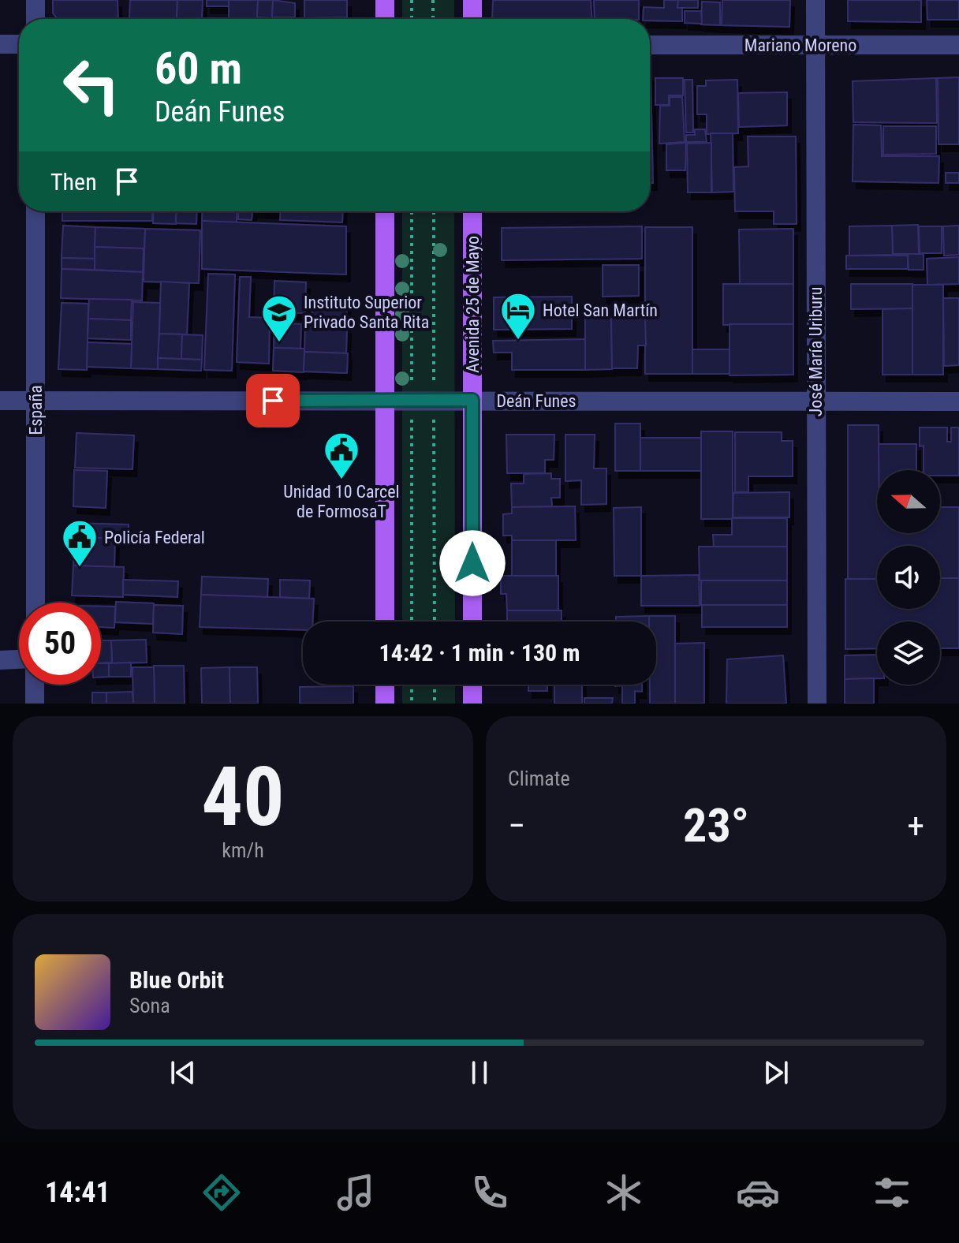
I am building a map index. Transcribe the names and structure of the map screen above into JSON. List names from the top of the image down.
{
  "streets": {
    "main road": ["Avenida 25 de Mayo"],
    "street": [
      "Mariano Moreno",
      "José María Uriburu",
      "Deán Funes",
      "España"
    ]
  },
  "crossings": [
    ["Mariano Moreno", "José María Uriburu"],
    ["Avenida 25 de Mayo", "Deán Funes"],
    ["José María Uriburu", "Deán Funes"],
    ["Deán Funes", "España"]
  ],
  "places": {
    "hotel": ["Hotel San Martín"],
    "school or university": ["Instituto Superior Privado Santa Rita"],
    "public building": ["Unidad 10 Carcel de FormosaT", "Policía Federal"]
  },
  "north": "left",
  "page": {
    "turn": ["60 m", "Deán Funes"],
    "then": "Then",
    "limit": "50",
    "trip": "14:42 · 1 min · 130 m",
    "tile": [
      ["40", "km/h"],
      "Climate"
    ],
    "heat": ["−", "23°", "+"],
    "song": ["Blue Orbit", "Sona"],
    "tabs": "14:41"
  }
}
